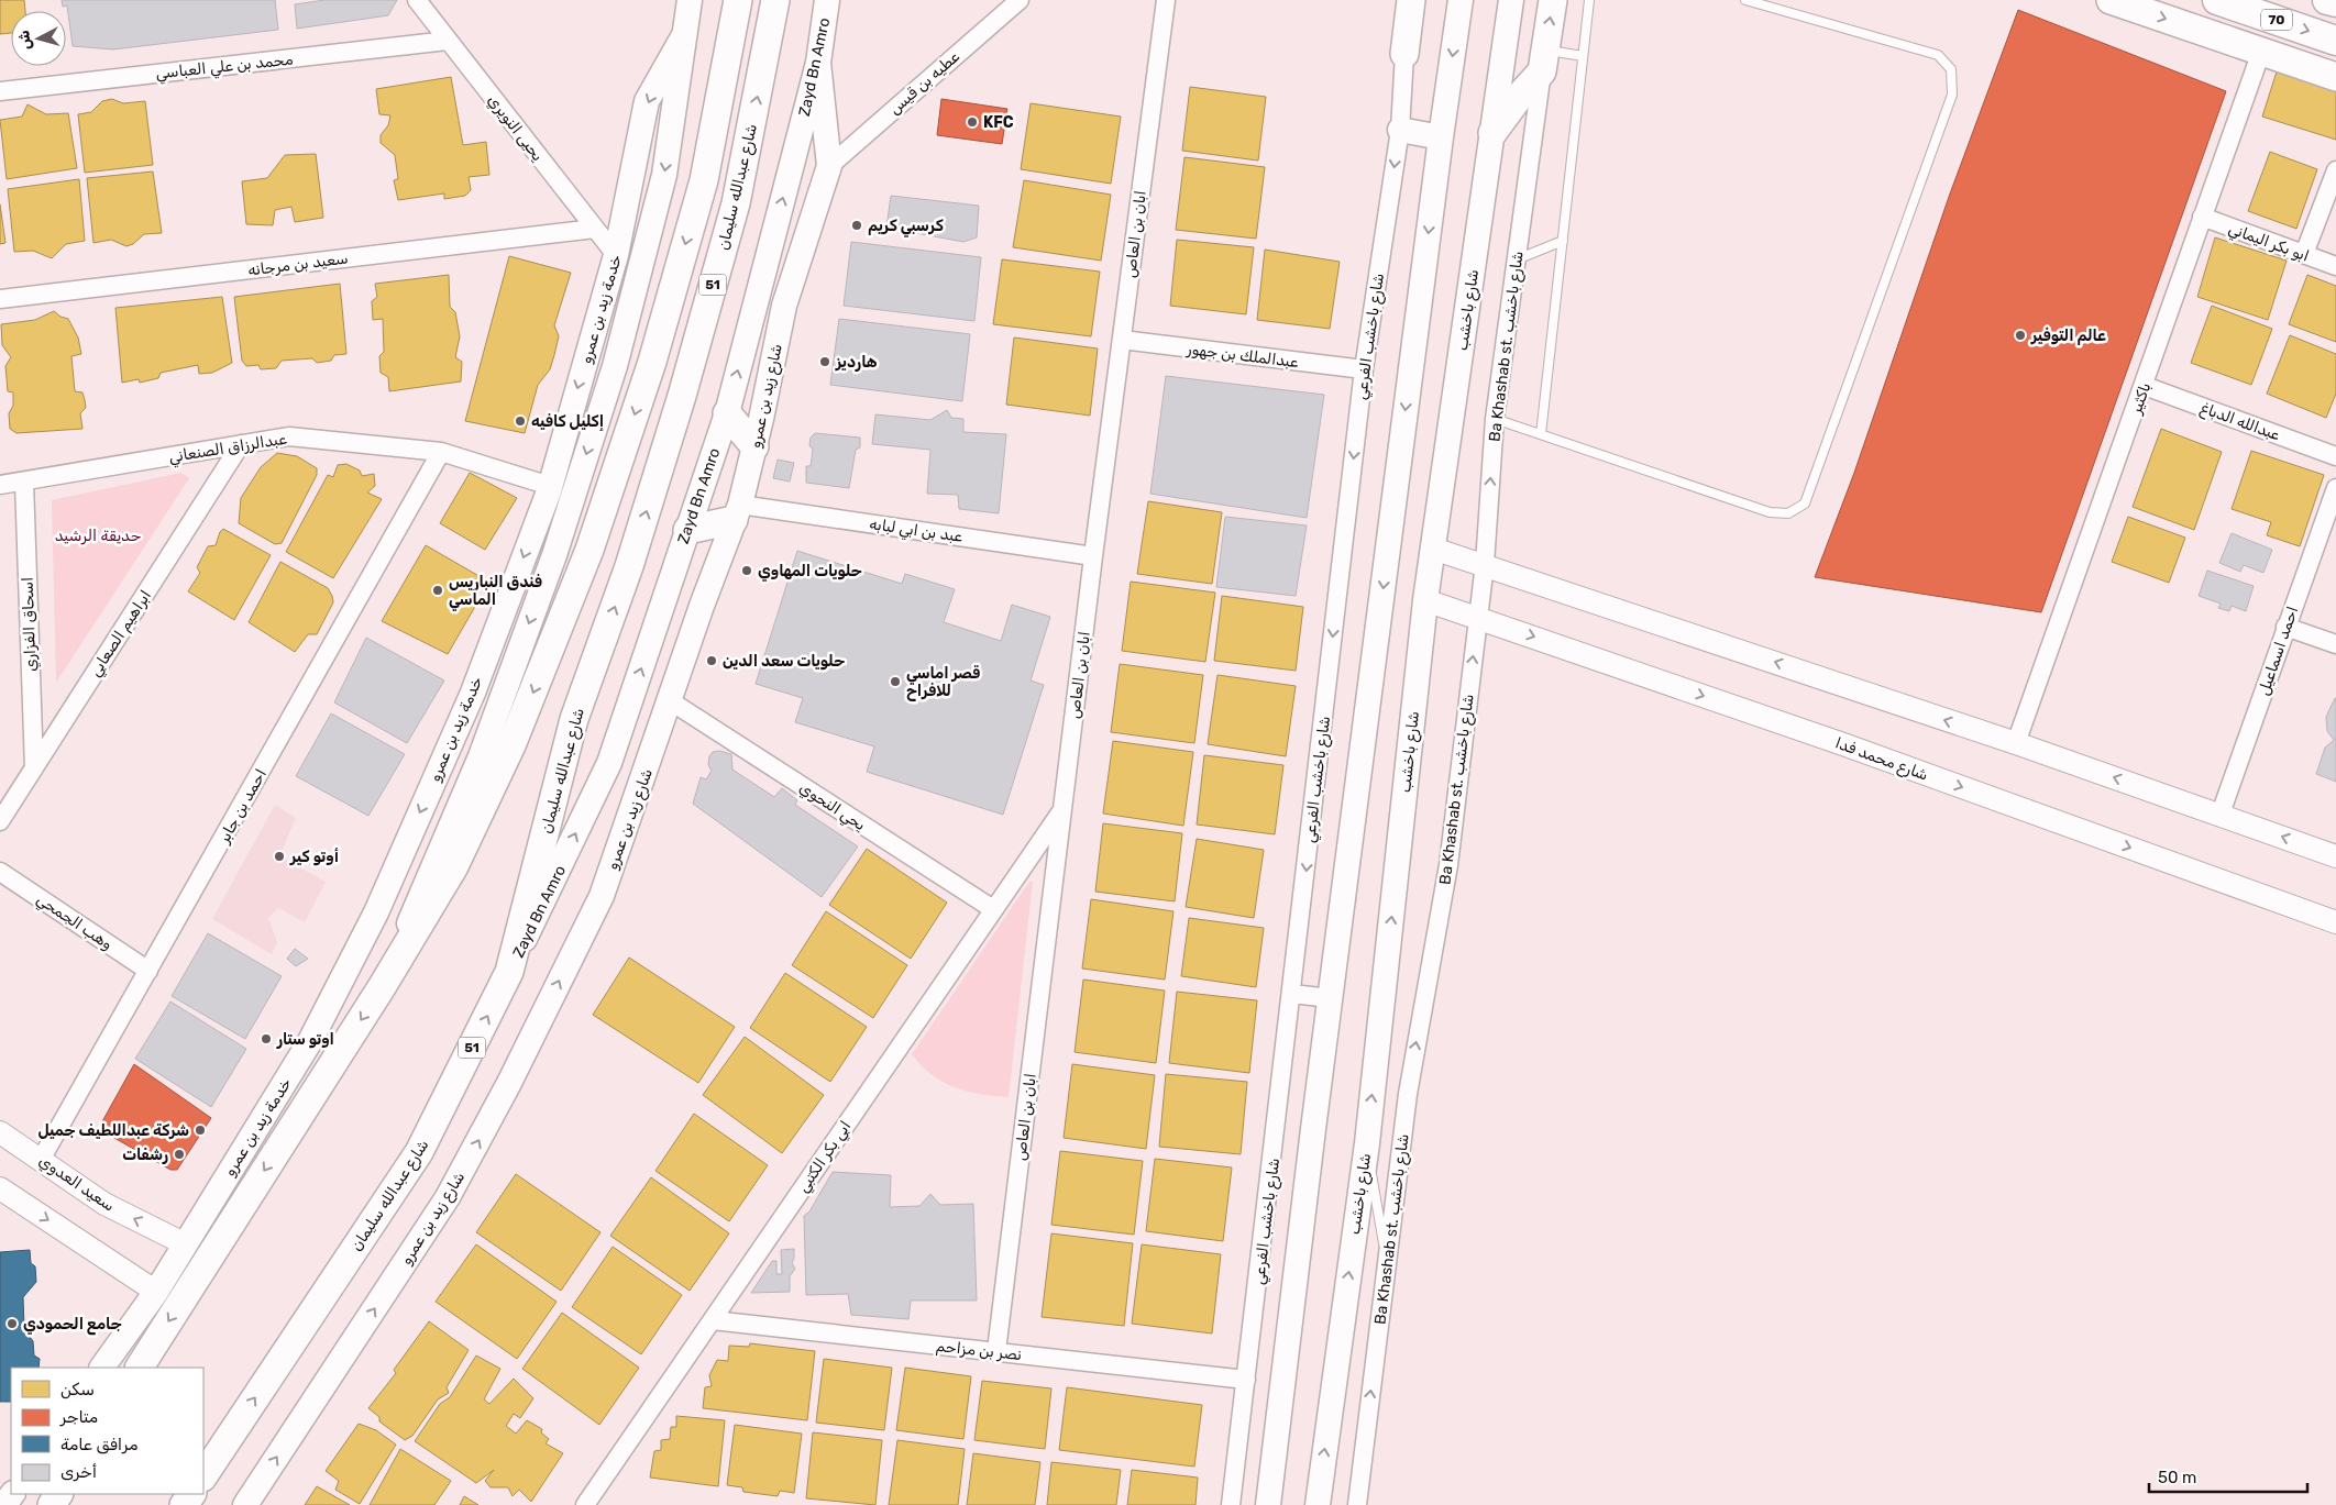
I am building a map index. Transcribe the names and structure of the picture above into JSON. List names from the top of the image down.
{
  "streets": {
    "highway": ["70"],
    "main road": [
      "Zayd Bn Amro",
      "شارع عبدالله سليمان",
      "51",
      "خدمة زيد بن عمرو",
      "شارع باخشب",
      "شارع زيد بن عمرو"
    ],
    "street": [
      "محمد بن علي العباسي",
      "عطيه بن قيس",
      "يحيى النويري",
      "ابان بن العاص",
      "ابو بكر اليماني",
      "سعيد بن مرجانه",
      "شارع باخشب الفرعي",
      "Ba Khashab st. شارع باخشب",
      "عبدالملك بن جهور",
      "باكثير",
      "عبدالله الدباغ",
      "عبدالرزاق الصنعاني",
      "عبد بن ابي لبابه",
      "اسحاق الفزاري",
      "ابراهيم الصعابي",
      "احمد اسماعيل",
      "شارع محمد فدا",
      "احمد بن جابر",
      "يحي النحوي",
      "وهب الجمحي",
      "ابي بكر الكتبي",
      "سعيد العدوي",
      "نصر بن مزاحم"
    ]
  },
  "crossings": [
    ["محمد بن علي العباسي", "يحيى النويري"],
    ["Zayd Bn Amro", "شارع عبدالله سليمان"],
    ["Zayd Bn Amro", "شارع زيد بن عمرو"],
    ["عطيه بن قيس", "شارع زيد بن عمرو"],
    ["يحيى النويري", "سعيد بن مرجانه"],
    ["يحيى النويري", "خدمة زيد بن عمرو"],
    ["ابان بن العاص", "عبدالملك بن جهور"],
    ["ابان بن العاص", "عبد بن ابي لبابه"],
    ["ابان بن العاص", "ابي بكر الكتبي"],
    ["ابان بن العاص", "نصر بن مزاحم"],
    ["ابو بكر اليماني", "باكثير"],
    ["خدمة زيد بن عمرو", "عبدالرزاق الصنعاني"],
    ["خدمة زيد بن عمرو", "سعيد العدوي"],
    ["شارع باخشب", "شارع محمد فدا"],
    ["شارع باخشب الفرعي", "عبدالملك بن جهور"],
    ["شارع باخشب الفرعي", "نصر بن مزاحم"],
    ["Ba Khashab st. شارع باخشب", "شارع محمد فدا"],
    ["شارع زيد بن عمرو", "عبد بن ابي لبابه"],
    ["شارع زيد بن عمرو", "يحي النحوي"],
    ["باكثير", "عبدالله الدباغ"],
    ["عبدالرزاق الصنعاني", "اسحاق الفزاري"],
    ["عبدالرزاق الصنعاني", "ابراهيم الصعابي"],
    ["عبدالرزاق الصنعاني", "احمد بن جابر"],
    ["اسحاق الفزاري", "ابراهيم الصعابي"],
    ["احمد بن جابر", "وهب الجمحي"],
    ["احمد بن جابر", "سعيد العدوي"],
    ["يحي النحوي", "ابي بكر الكتبي"],
    ["ابي بكر الكتبي", "نصر بن مزاحم"]
  ],
  "one_way": ["شارع باخشب الفرعي", "Ba Khashab st. شارع باخشب"],
  "parks": ["حديقة الرشيد"],
  "places": [
    "KFC",
    "كرسبي كريم",
    "عالم التوفير",
    "هارديز",
    "إكليل كافيه",
    "حلويات المهاوي",
    "فندق النباريس الماسي",
    "حلويات سعد الدين",
    "قصر اماسي للافراح",
    "أوتو كير",
    "اوتو ستار",
    "شركة عبداللطيف جميل",
    "رشفات",
    "جامع الحمودي"
  ],
  "legend": [
    "سكن",
    "متاجر",
    "مرافق عامة",
    "أخرى"
  ],
  "scale_bar": "50 m",
  "north": "left"
}
